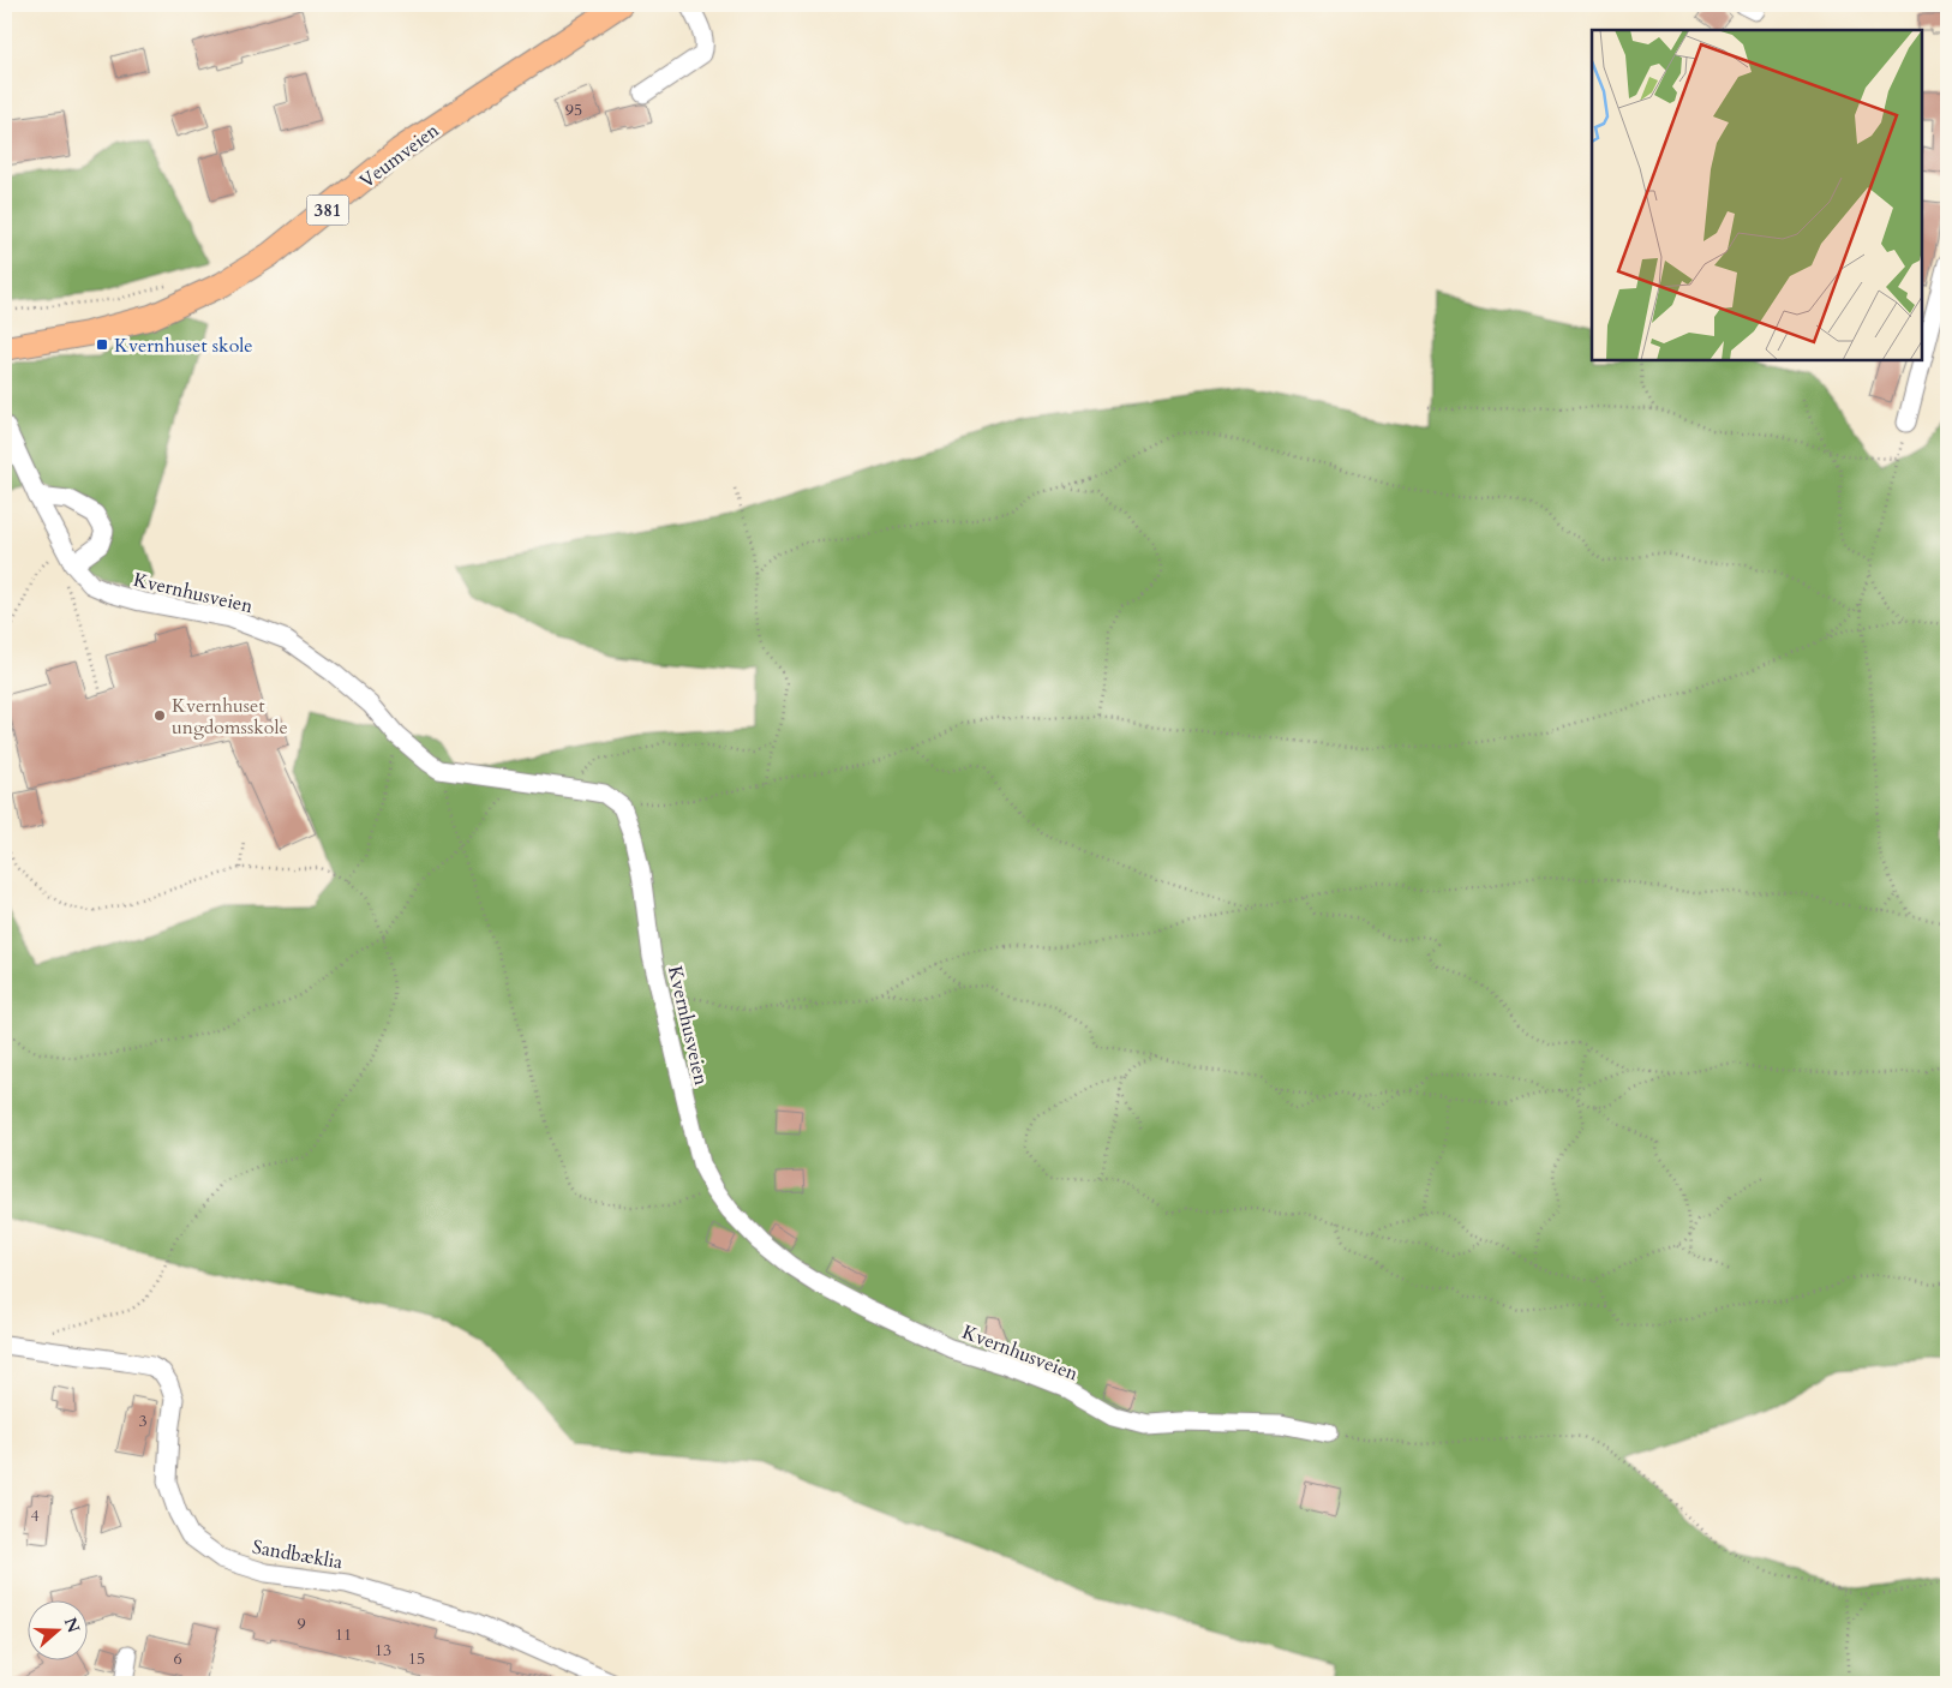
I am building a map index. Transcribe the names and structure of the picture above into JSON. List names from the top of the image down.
{
  "streets": {
    "main road": ["Veumveien", "381"],
    "street": ["Kvernhusveien", "Sandbæklia"]
  },
  "places": {
    "transit": ["Kvernhuset skole"],
    "other": ["Kvernhuset ungdomsskole"]
  },
  "house_numbers": [
    "95",
    "3",
    "4",
    "9",
    "11",
    "13",
    "6",
    "15"
  ],
  "north": "right"
}
